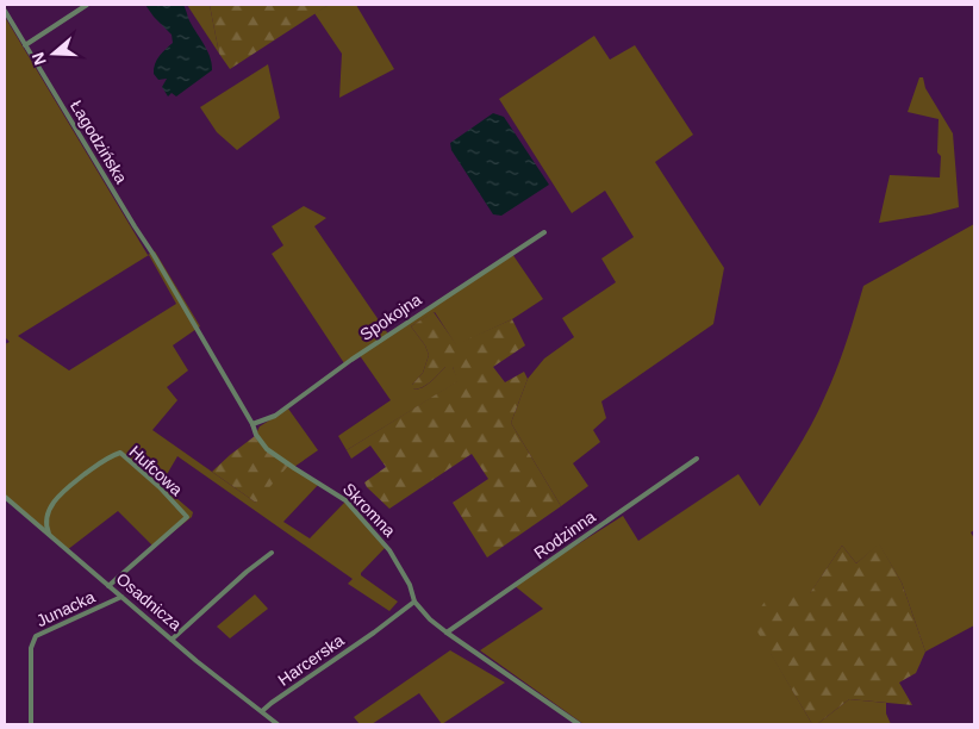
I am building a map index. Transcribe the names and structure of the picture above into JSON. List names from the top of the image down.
{
  "streets": {
    "street": [
      "Łagodzińska",
      "Spokojna",
      "Hufcowa",
      "Skromna",
      "Rodzinna",
      "Osadnicza",
      "Junacka",
      "Harcerska"
    ]
  },
  "crossings": [
    ["Łagodzińska", "Skromna"],
    ["Spokojna", "Skromna"],
    ["Hufcowa", "Osadnicza"],
    ["Skromna", "Rodzinna"],
    ["Skromna", "Harcerska"],
    ["Osadnicza", "Junacka"],
    ["Osadnicza", "Harcerska"]
  ],
  "north": "left"
}
